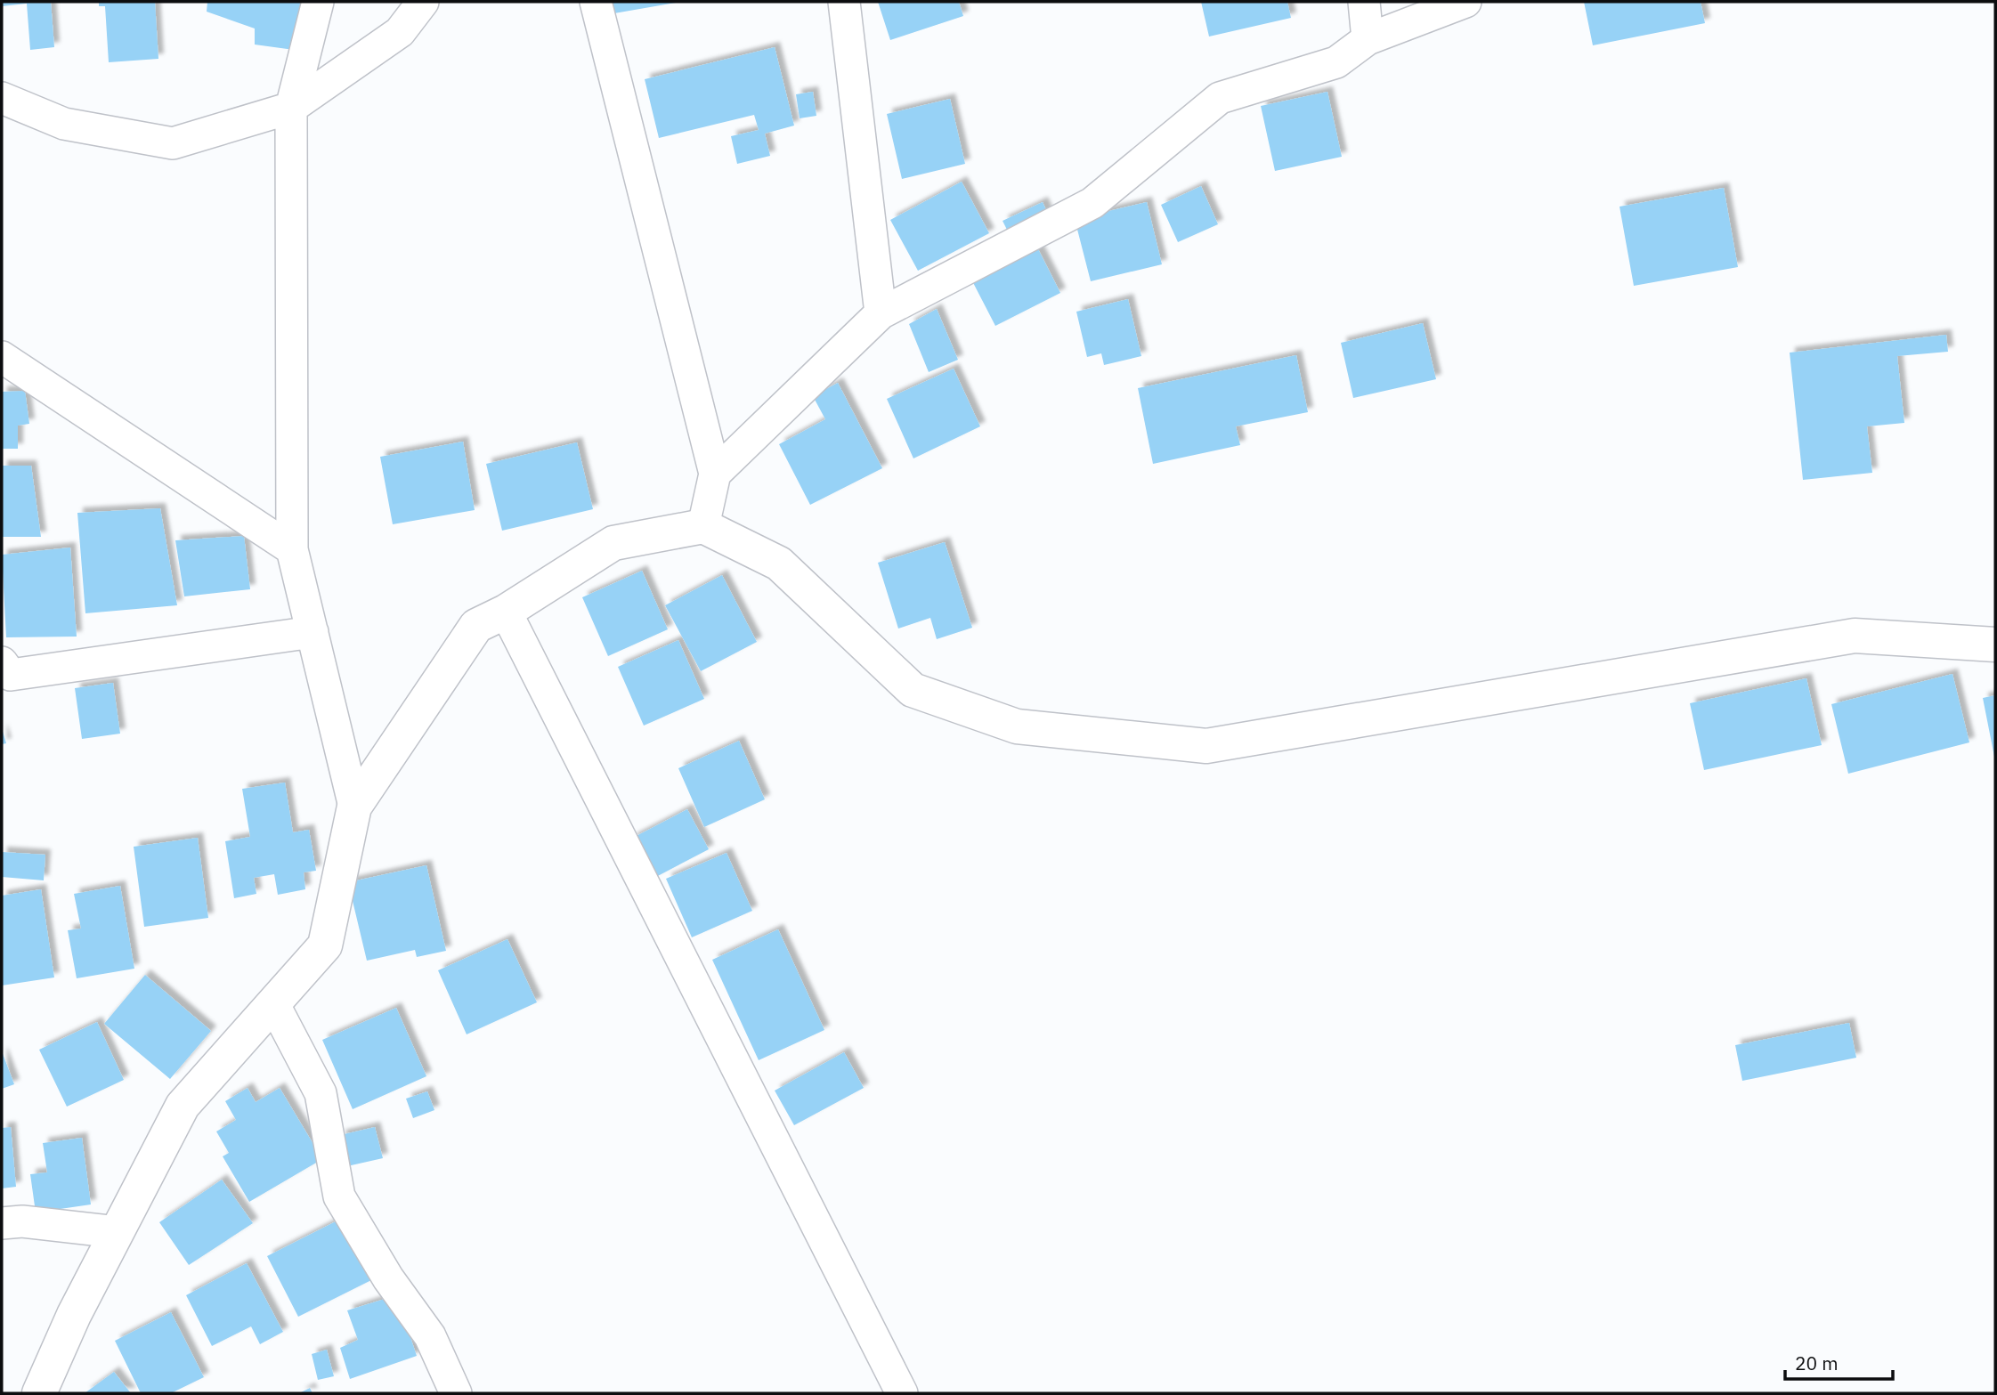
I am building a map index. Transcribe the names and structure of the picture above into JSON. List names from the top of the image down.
{
  "scale_bar": "20 m"
}
